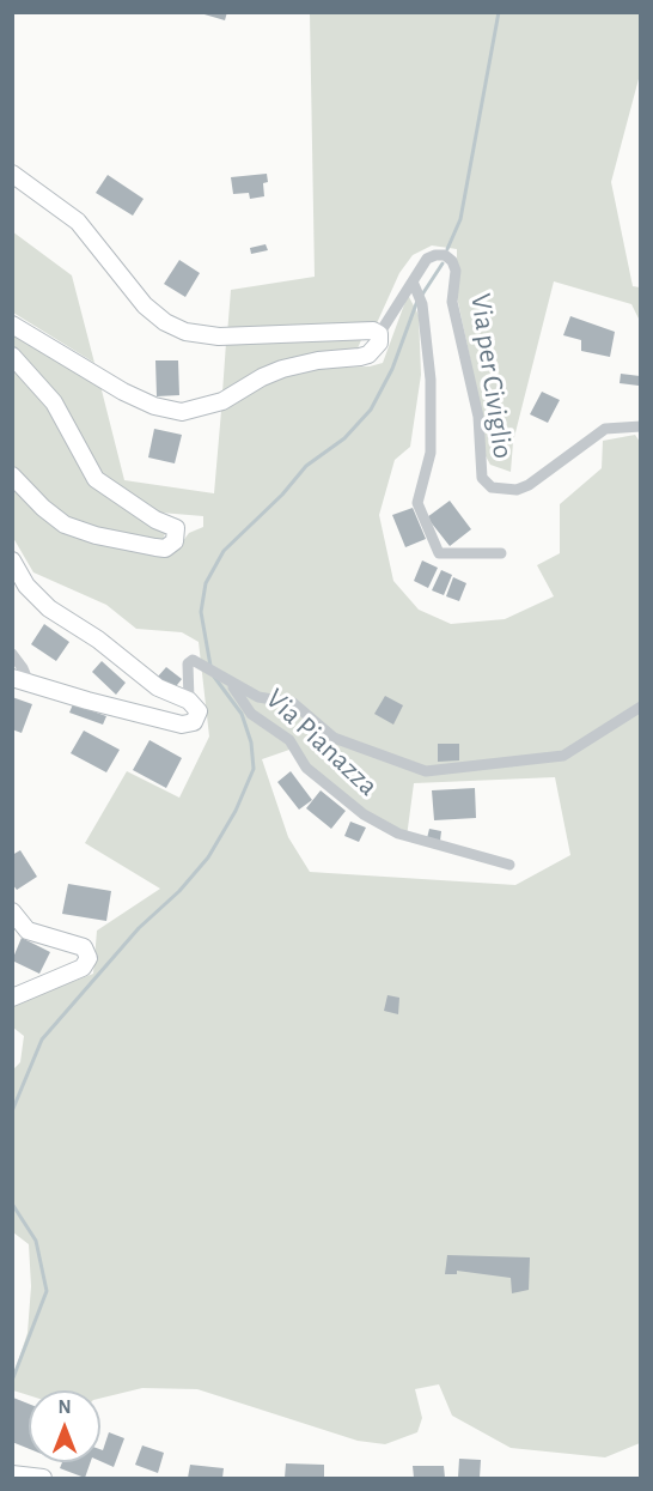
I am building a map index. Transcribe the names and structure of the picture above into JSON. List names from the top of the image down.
{
  "streets": {
    "street": ["Via per Civiglio", "Via Pianazza"]
  },
  "north": "top"
}
